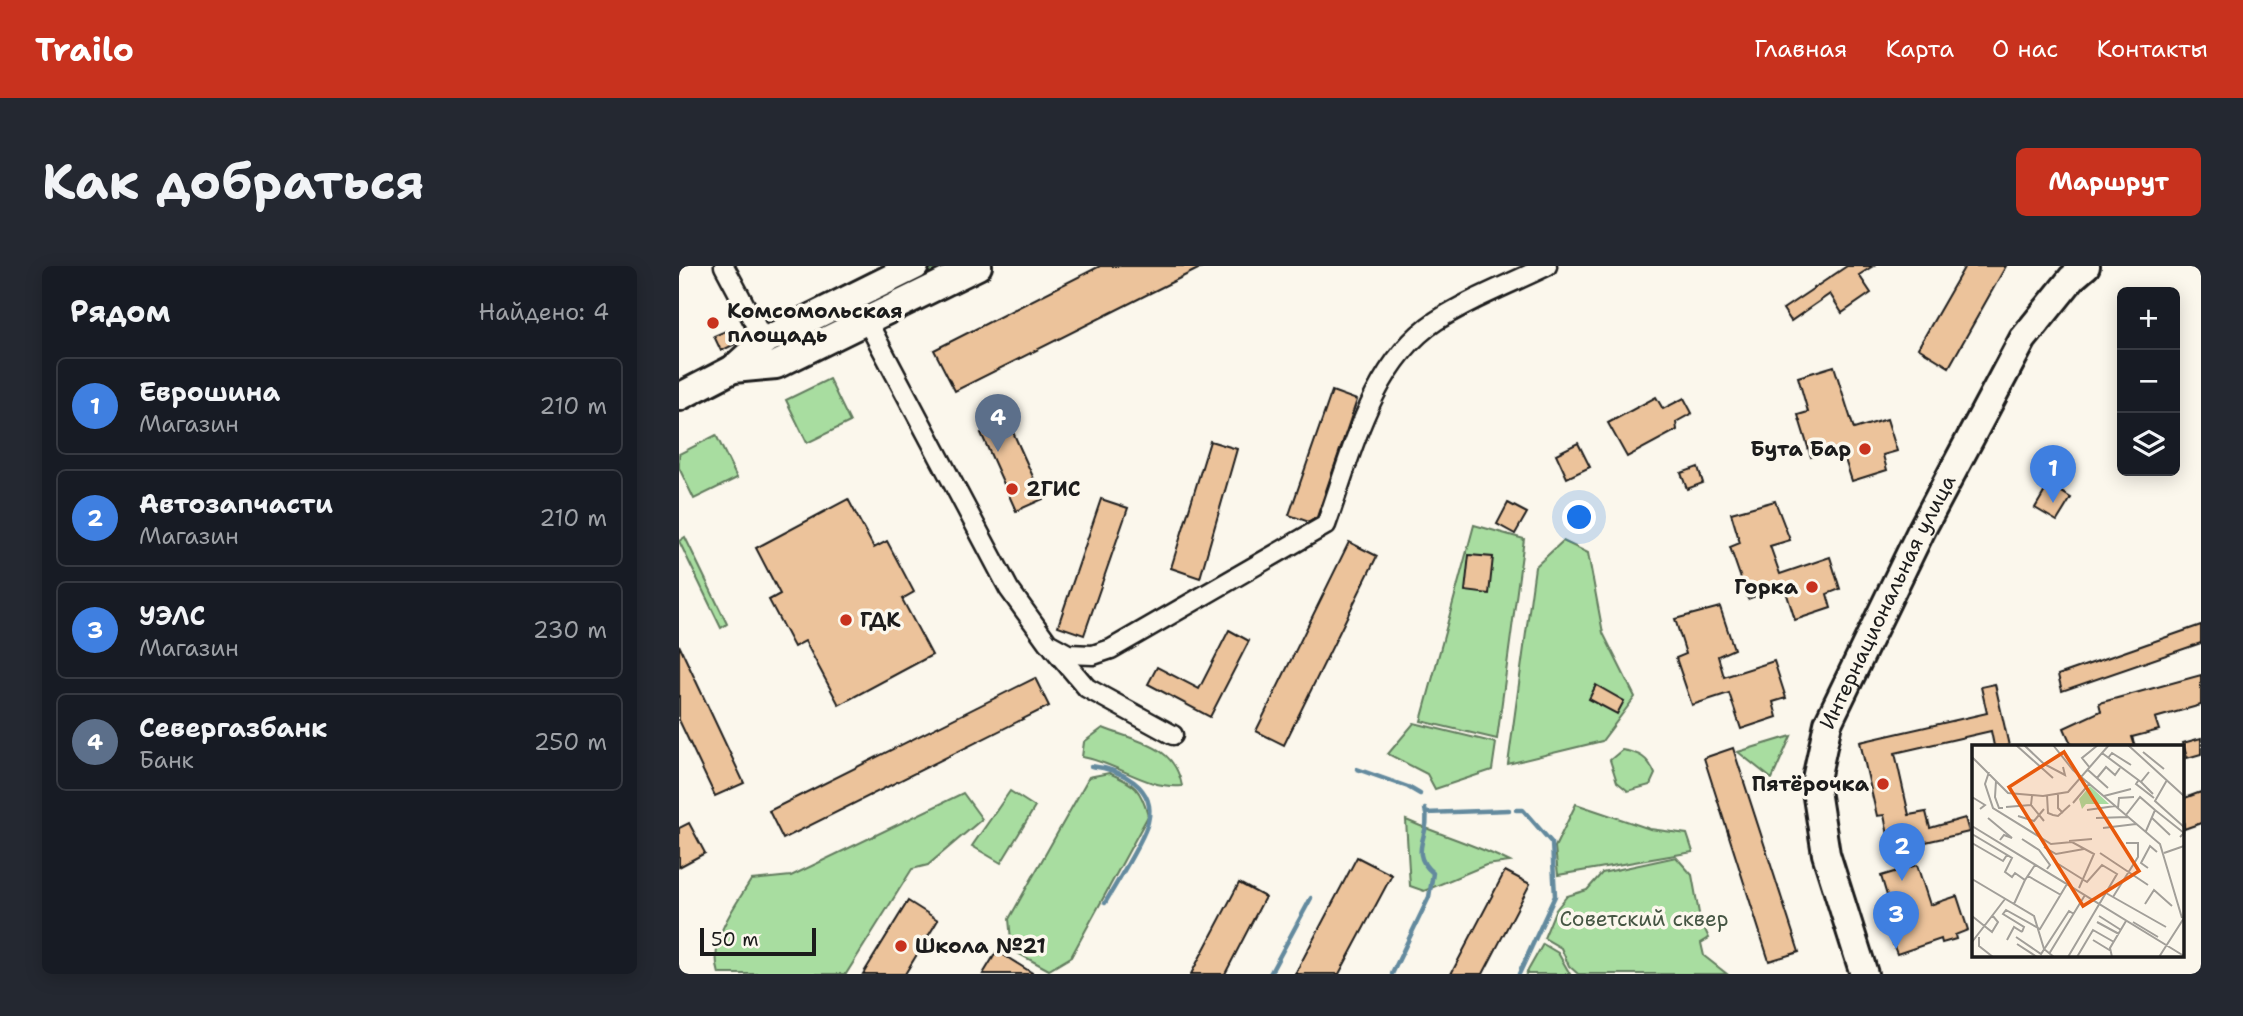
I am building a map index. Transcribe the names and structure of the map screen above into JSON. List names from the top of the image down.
{
  "streets": {
    "main road": ["Интернациональная улица"]
  },
  "parks": ["Советский сквер"],
  "places": [
    "Комсомольская площадь",
    "Бута Бар",
    "2ГИС",
    "Горка",
    "ГДК",
    "Пятёрочка",
    "Школа №21"
  ],
  "scale_bar": "50 m",
  "page": {
    "header": "Trailo",
    "nav": [
      "Главная",
      "Карта",
      "О нас",
      "Контакты"
    ],
    "buttons": "Маршрут",
    "title": "Как добраться",
    "heading": ["Рядом", "Найдено: 4"],
    "map_buttons": ["+", "−"],
    "list": [
      {
        "mark": "1",
        "name": "Еврошина",
        "note": "Магазин",
        "value": "210 m"
      },
      {
        "mark": "2",
        "name": "Автозапчасти",
        "note": "Магазин",
        "value": "210 m"
      },
      {
        "mark": "3",
        "name": "УЭЛС",
        "note": "Магазин",
        "value": "230 m"
      },
      {
        "mark": "4",
        "name": "Севергазбанк",
        "note": "Банк",
        "value": "250 m"
      }
    ],
    "pins": [
      "4",
      "1",
      "2",
      "3"
    ],
    "scale": "50 m"
  }
}
